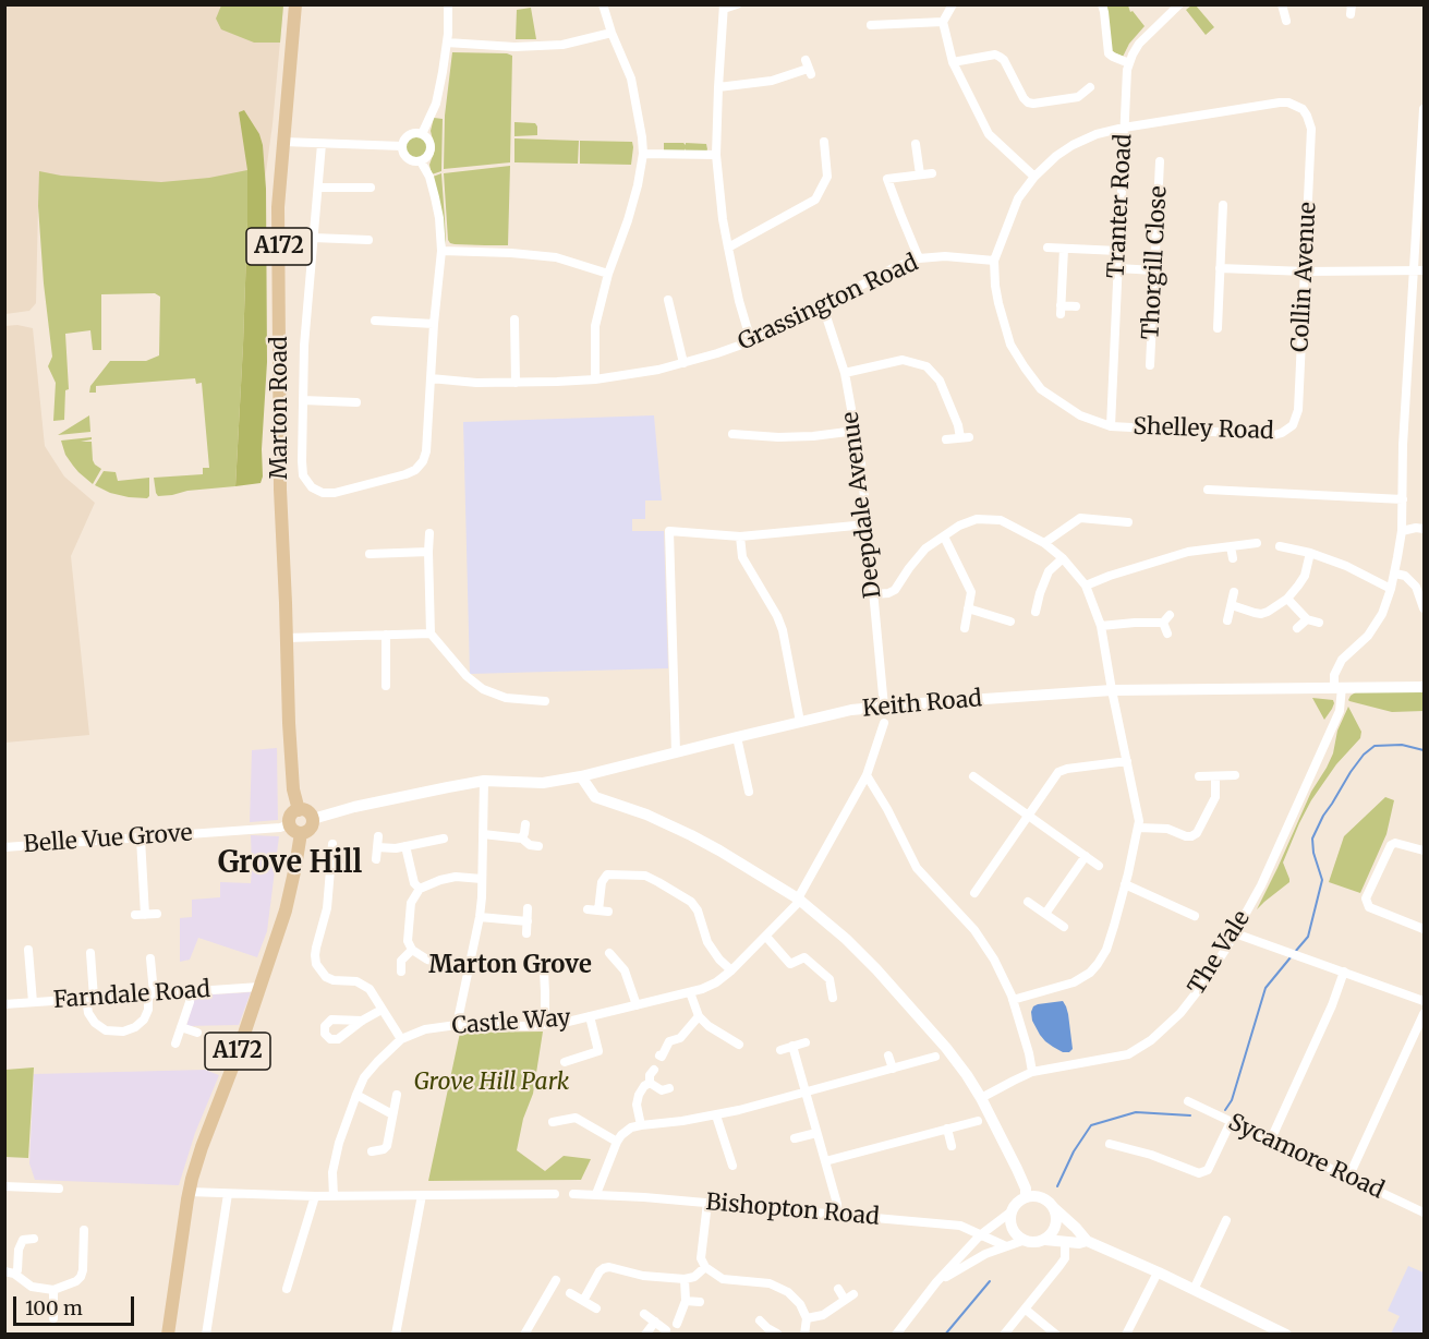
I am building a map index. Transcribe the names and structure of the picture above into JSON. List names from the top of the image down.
{
  "streets": {
    "main road": ["A172", "Marton Road"],
    "street": [
      "Tranter Road",
      "Thorgill Close",
      "Collin Avenue",
      "Grassington Road",
      "Shelley Road",
      "Deepdale Avenue",
      "Keith Road",
      "Belle Vue Grove",
      "The Vale",
      "Farndale Road",
      "Castle Way",
      "Sycamore Road",
      "Bishopton Road"
    ]
  },
  "crossings": [
    ["Tranter Road", "Collin Avenue"],
    ["Tranter Road", "Shelley Road"],
    ["A172", "Marton Road"],
    ["A172", "Keith Road"],
    ["A172", "Belle Vue Grove"],
    ["A172", "Farndale Road"],
    ["Collin Avenue", "Shelley Road"],
    ["Grassington Road", "Shelley Road"],
    ["Grassington Road", "Deepdale Avenue"],
    ["Marton Road", "Keith Road"],
    ["Marton Road", "Belle Vue Grove"],
    ["Deepdale Avenue", "Keith Road"],
    ["Keith Road", "Belle Vue Grove"],
    ["Keith Road", "The Vale"]
  ],
  "districts": ["Grove Hill", "Marton Grove"],
  "parks": ["Grove Hill Park"],
  "scale_bar": "100 m"
}
